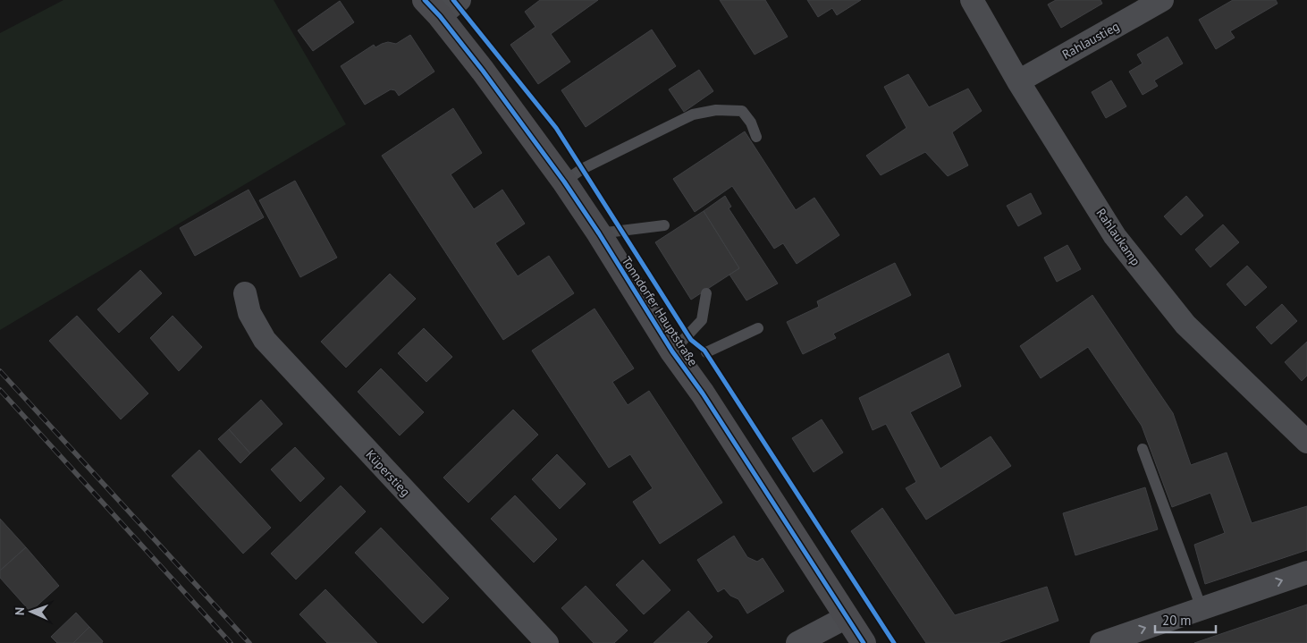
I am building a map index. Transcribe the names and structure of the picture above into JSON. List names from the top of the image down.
{
  "streets": {
    "main road": ["Tonndorfer Hauptstraße"],
    "street": ["Rahlaustieg", "Rahlaukamp", "Küperstieg"]
  },
  "crossings": [
    ["Rahlaustieg", "Rahlaukamp"]
  ],
  "scale_bar": "20 m",
  "north": "left"
}
